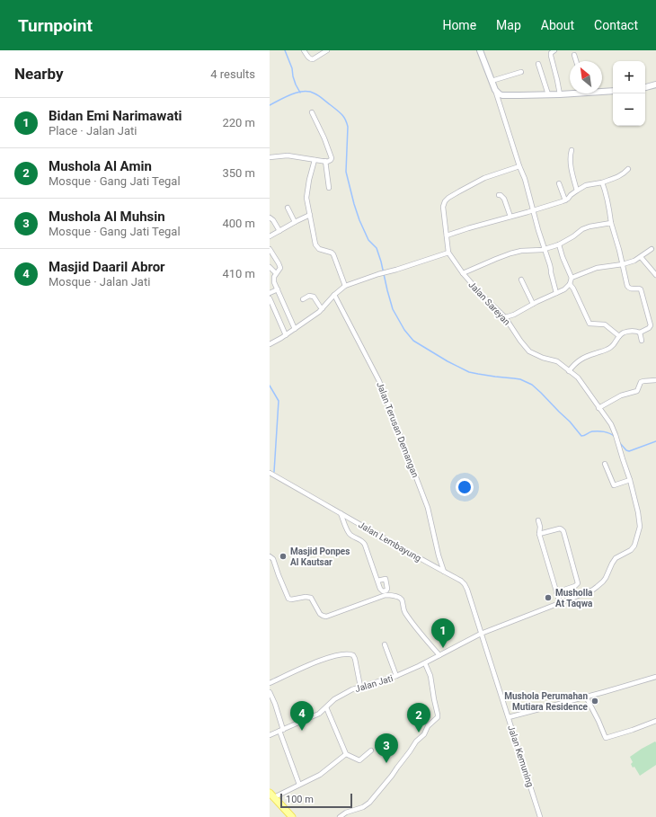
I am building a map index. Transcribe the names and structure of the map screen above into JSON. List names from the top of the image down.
{
  "streets": {
    "street": [
      "Jalan Sareyan",
      "Jalan Terusan Demangan",
      "Jalan Lembayung",
      "Jalan Jati",
      "Jalan Kemuning"
    ]
  },
  "crossings": [
    ["Jalan Sareyan", "Jalan Jati"],
    ["Jalan Terusan Demangan", "Jalan Lembayung"],
    ["Jalan Lembayung", "Jalan Jati"],
    ["Jalan Lembayung", "Jalan Kemuning"],
    ["Jalan Jati", "Jalan Kemuning"]
  ],
  "places": ["Masjid Ponpes Al Kautsar", "Musholla At Taqwa", "Mushola Perumahan Mutiara Residence"],
  "scale_bar": "100 m",
  "north": "top left",
  "page": {
    "header": "Turnpoint",
    "nav": [
      "Home",
      "Map",
      "About",
      "Contact"
    ],
    "heading": ["Nearby", "4 results"],
    "map_buttons": ["+", "−"],
    "list": [
      {
        "mark": "1",
        "name": "Bidan Emi Narimawati",
        "note": "Place · Jalan Jati",
        "value": "220 m"
      },
      {
        "mark": "2",
        "name": "Mushola Al Amin",
        "note": "Mosque · Gang Jati Tegal",
        "value": "350 m"
      },
      {
        "mark": "3",
        "name": "Mushola Al Muhsin",
        "note": "Mosque · Gang Jati Tegal",
        "value": "400 m"
      },
      {
        "mark": "4",
        "name": "Masjid Daaril Abror",
        "note": "Mosque · Jalan Jati",
        "value": "410 m"
      }
    ],
    "pins": [
      "1",
      "4",
      "2",
      "3"
    ],
    "scale": "100 m"
  }
}
